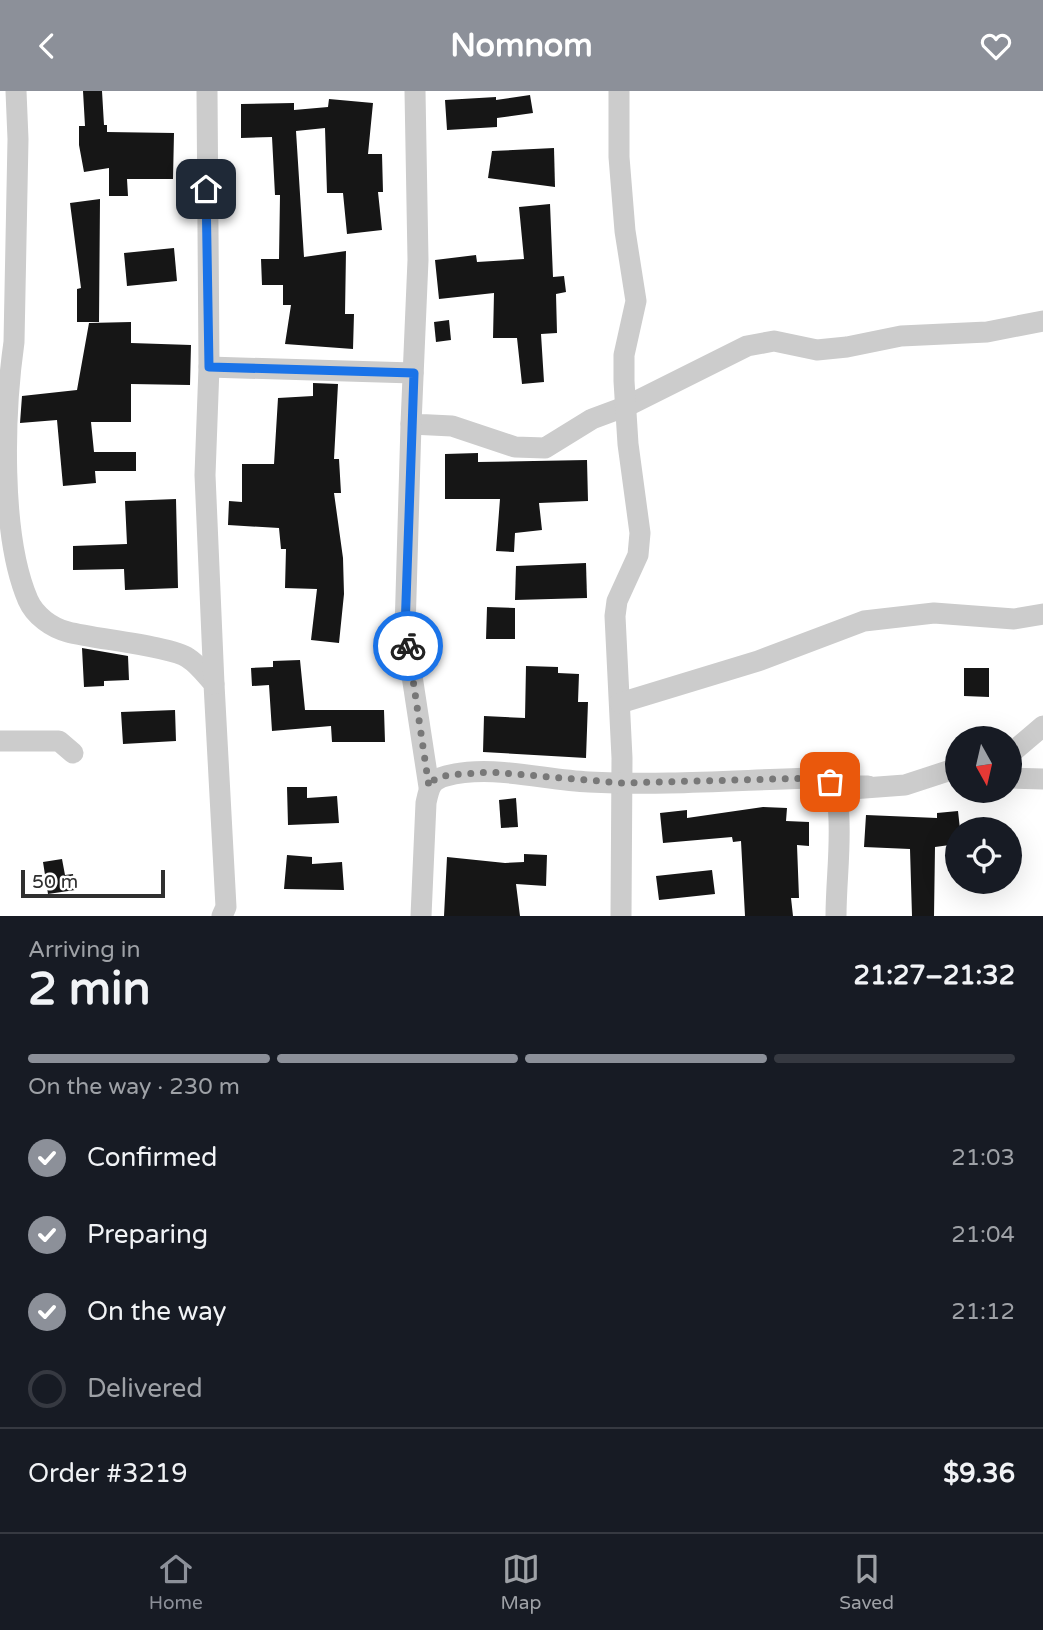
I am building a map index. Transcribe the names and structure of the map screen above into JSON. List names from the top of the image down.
{
  "scale_bar": "50 m",
  "north": "bottom",
  "page": {
    "header": "Nomnom",
    "scale": "50 m",
    "heading": ["2 min", "Arriving in", "21:27–21:32"],
    "panel": ["Order #3219", "$9.36"],
    "bar": "On the way · 230 m",
    "list": [
      ["Confirmed", "21:03"],
      ["Preparing", "21:04"],
      ["On the way", "21:12"],
      "Delivered"
    ],
    "tabs": ["Home", "Map", "Saved"]
  }
}
